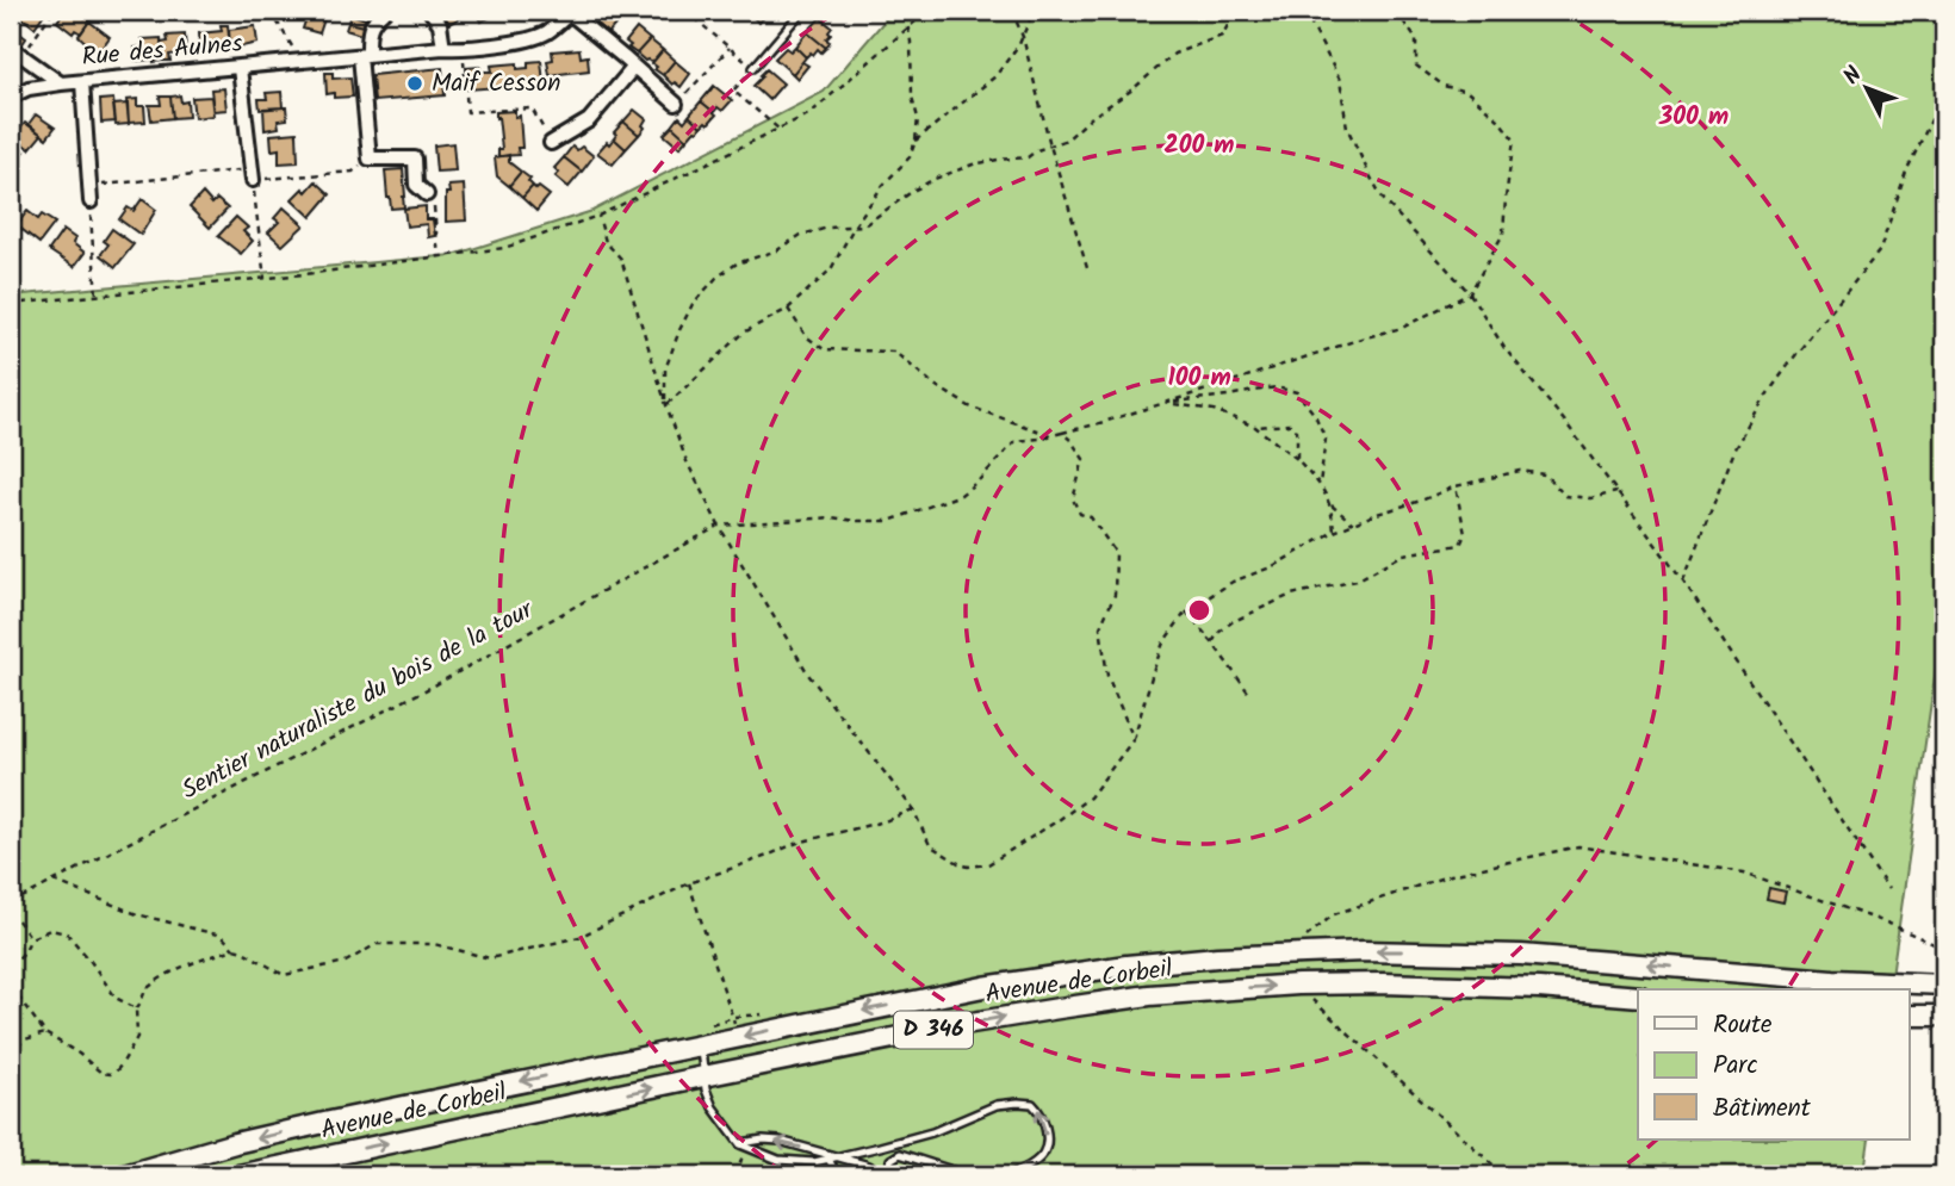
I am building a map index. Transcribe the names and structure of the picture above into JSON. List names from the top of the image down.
{
  "streets": {
    "main road": ["Avenue de Corbeil", "D 346"],
    "street": ["Rue des Aulnes"],
    "path": ["Sentier naturaliste du bois de la tour"]
  },
  "places": ["Maif Cesson"],
  "legend": ["Route", "Parc", "Bâtiment"],
  "north": "top left",
  "rings": ["300 m", "200 m", "100 m"]
}
